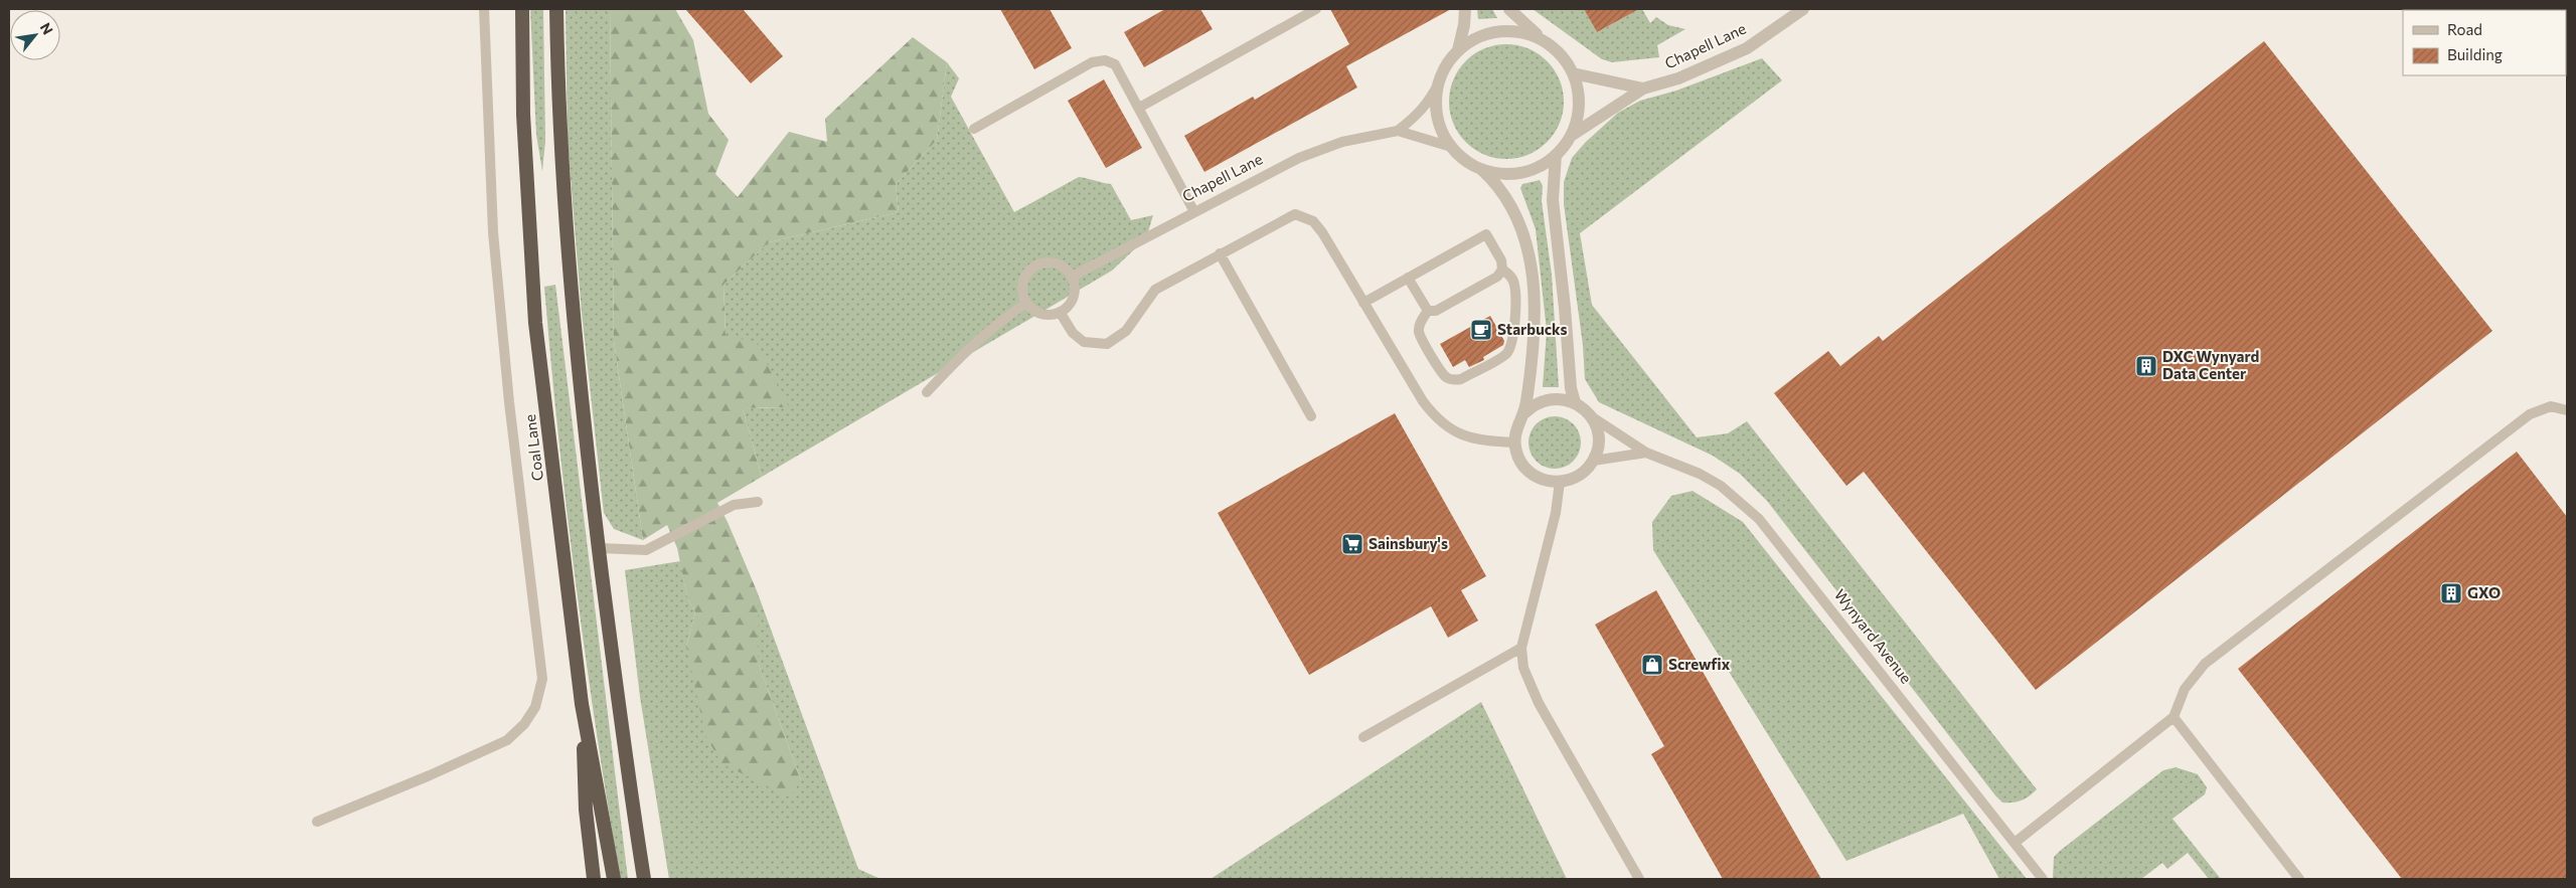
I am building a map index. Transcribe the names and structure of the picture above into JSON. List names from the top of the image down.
{
  "streets": {
    "highway": ["Coal Lane"],
    "street": ["Chapell Lane"],
    "lane": ["Wynyard Avenue"]
  },
  "places": {
    "cafe": ["Starbucks"],
    "building": ["DXC Wynyard Data Center", "GXO"],
    "supermarket": ["Sainsbury's"],
    "shop": ["Screwfix"]
  },
  "legend": ["Road", "Building"],
  "north": "top right"
}
